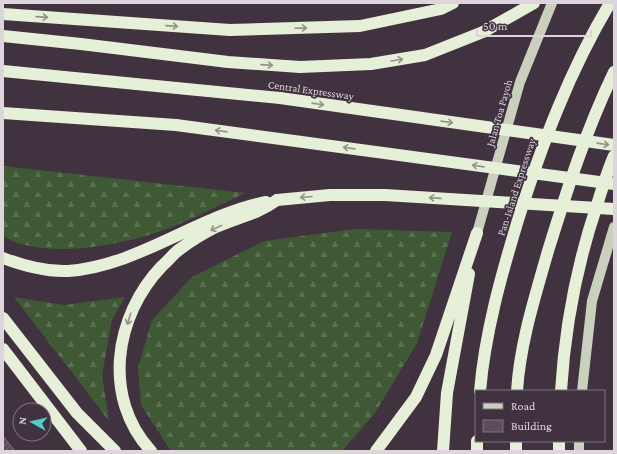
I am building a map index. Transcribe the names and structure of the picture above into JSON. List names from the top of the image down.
{
  "streets": {
    "highway": ["Central Expressway", "Pan-Island Expressway"],
    "main road": ["Jalan Toa Payoh"]
  },
  "legend": ["Road", "Building"],
  "scale_bar": "50 m",
  "north": "left"
}
